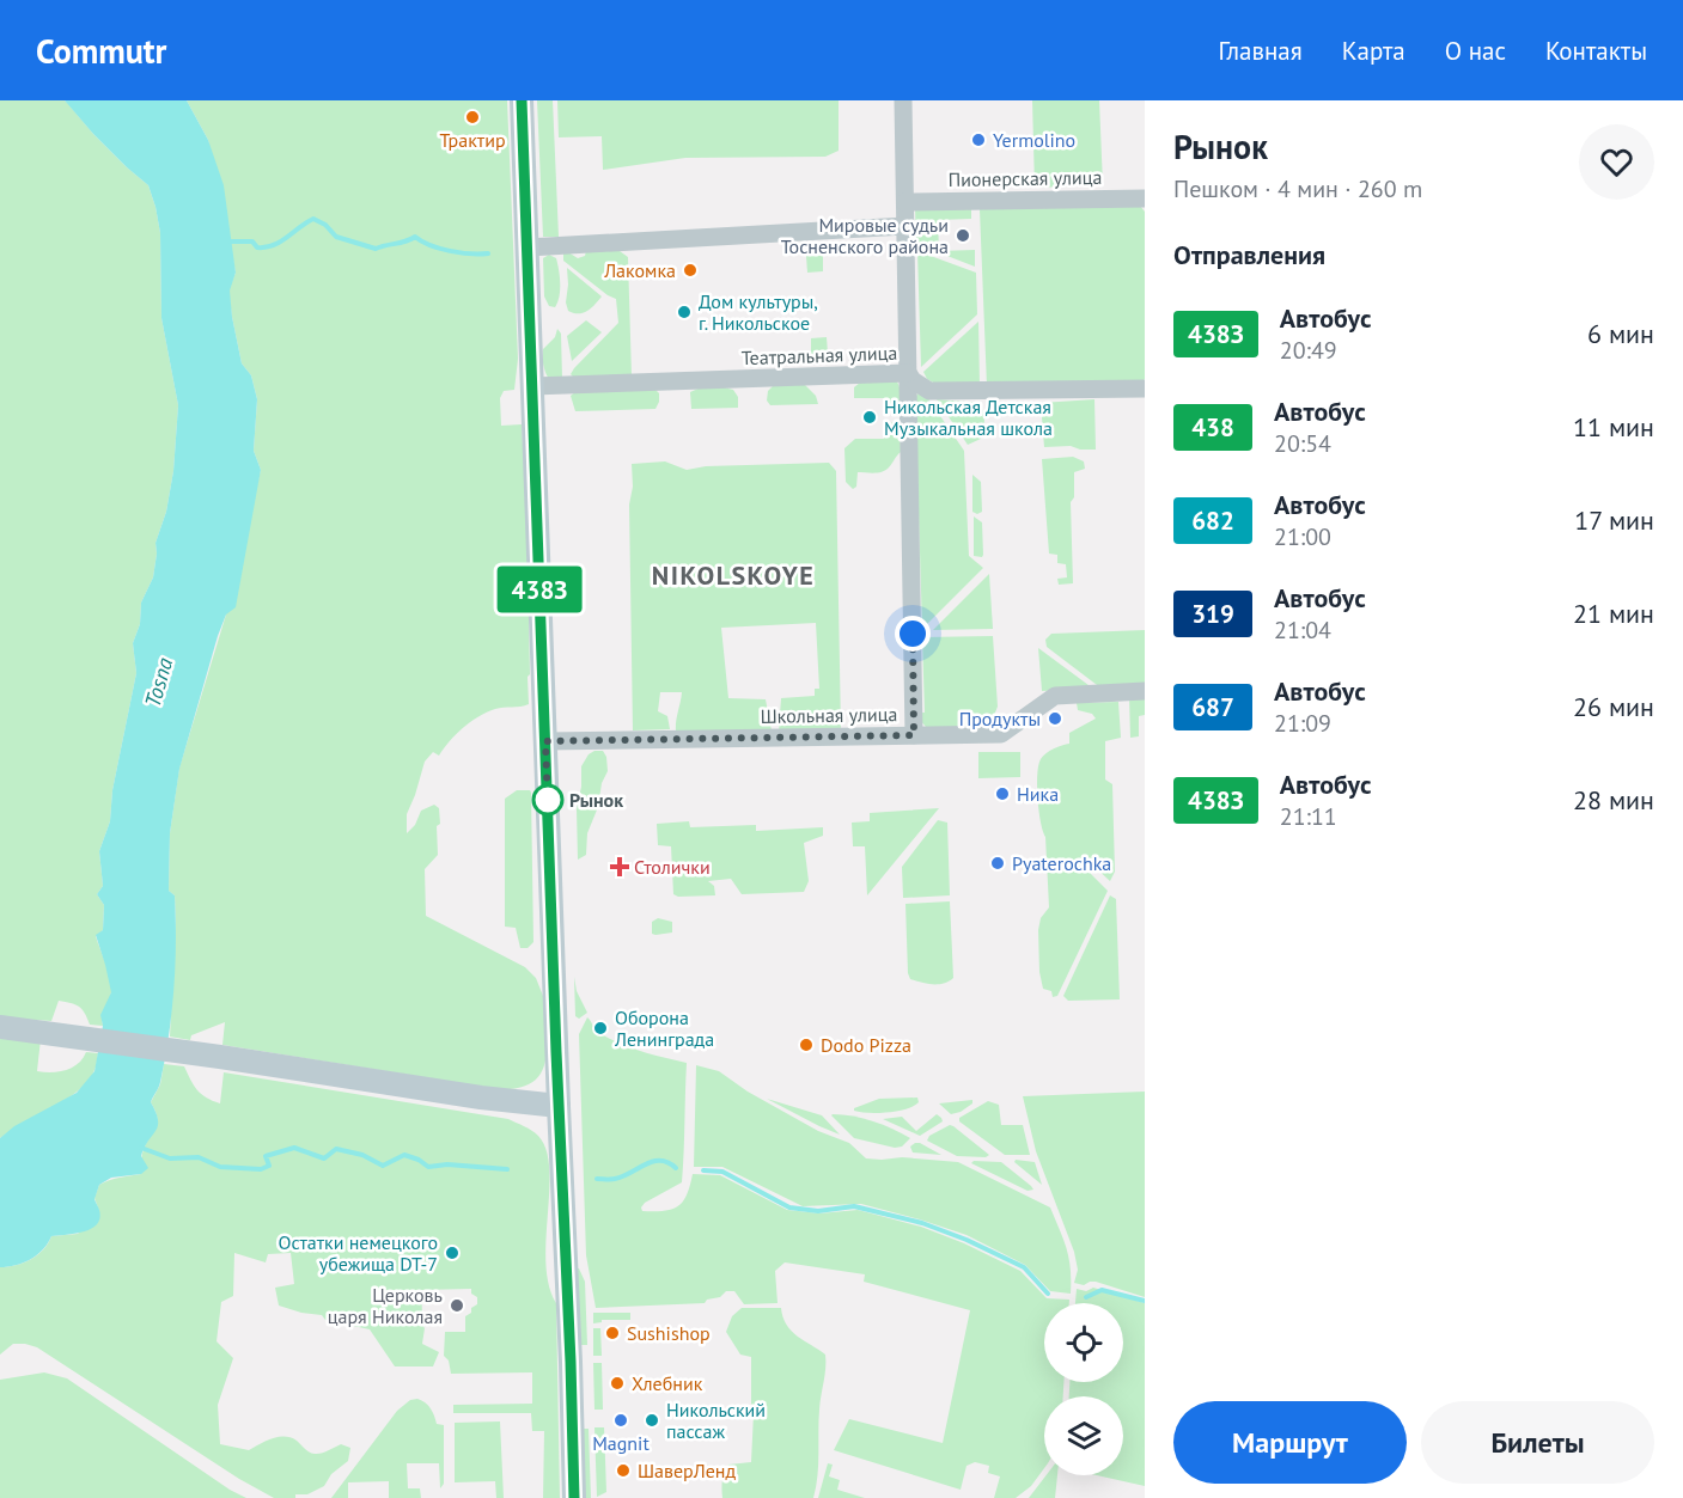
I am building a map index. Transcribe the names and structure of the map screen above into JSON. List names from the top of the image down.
{
  "streets": {
    "street": ["Пионерская улица", "Театральная улица", "Школьная улица"]
  },
  "districts": ["NIKOLSKOYE"],
  "water": ["Tosna"],
  "places": {
    "other": [
      "Трактир",
      "Yermolino",
      "Мировые судьи Тосненского района",
      "Лакомка",
      "Дом культуры, г. Никольское",
      "Никольская Детская Музыкальная школа",
      "Продукты",
      "Ника",
      "Рынок",
      "Pyaterochka",
      "Оборона Ленинграда",
      "Dodo Pizza",
      "Остатки немецкого убежища DT-7",
      "Церковь царя Николая",
      "Sushishop",
      "Хлебник",
      "Magnit",
      "Никольский пассаж",
      "ШаверЛенд"
    ],
    "health": ["Столички"]
  },
  "lines": ["bus line 438З"],
  "page": {
    "header": "Commutr",
    "nav": [
      "Главная",
      "Карта",
      "О нас",
      "Контакты"
    ],
    "on_map": "438З",
    "heading": [
      ["Рынок", "Пешком · 4 мин · 260 m"],
      "Отправления"
    ],
    "list": [
      {
        "mark": "438З",
        "name": "Автобус",
        "note": "20:49",
        "value": "6 мин"
      },
      {
        "mark": "438",
        "name": "Автобус",
        "note": "20:54",
        "value": "11 мин"
      },
      {
        "mark": "682",
        "name": "Автобус",
        "note": "21:00",
        "value": "17 мин"
      },
      {
        "mark": "319",
        "name": "Автобус",
        "note": "21:04",
        "value": "21 мин"
      },
      {
        "mark": "687",
        "name": "Автобус",
        "note": "21:09",
        "value": "26 мин"
      },
      {
        "mark": "438З",
        "name": "Автобус",
        "note": "21:11",
        "value": "28 мин"
      }
    ],
    "buttons": ["Маршрут", "Билеты"]
  }
}
